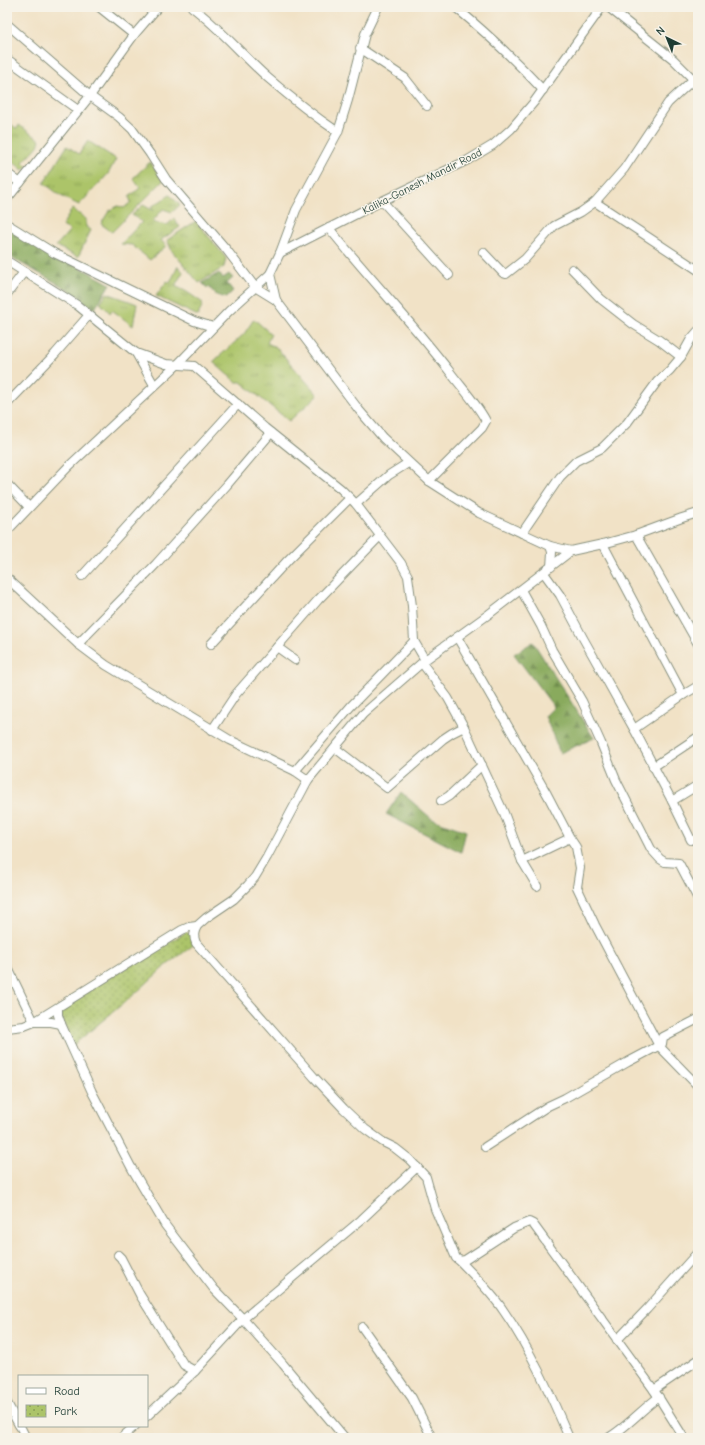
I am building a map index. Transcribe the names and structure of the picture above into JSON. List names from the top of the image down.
{
  "streets": {
    "street": ["Kalika-Ganesh Mandir Road"]
  },
  "legend": ["Road", "Park"],
  "north": "top left"
}
